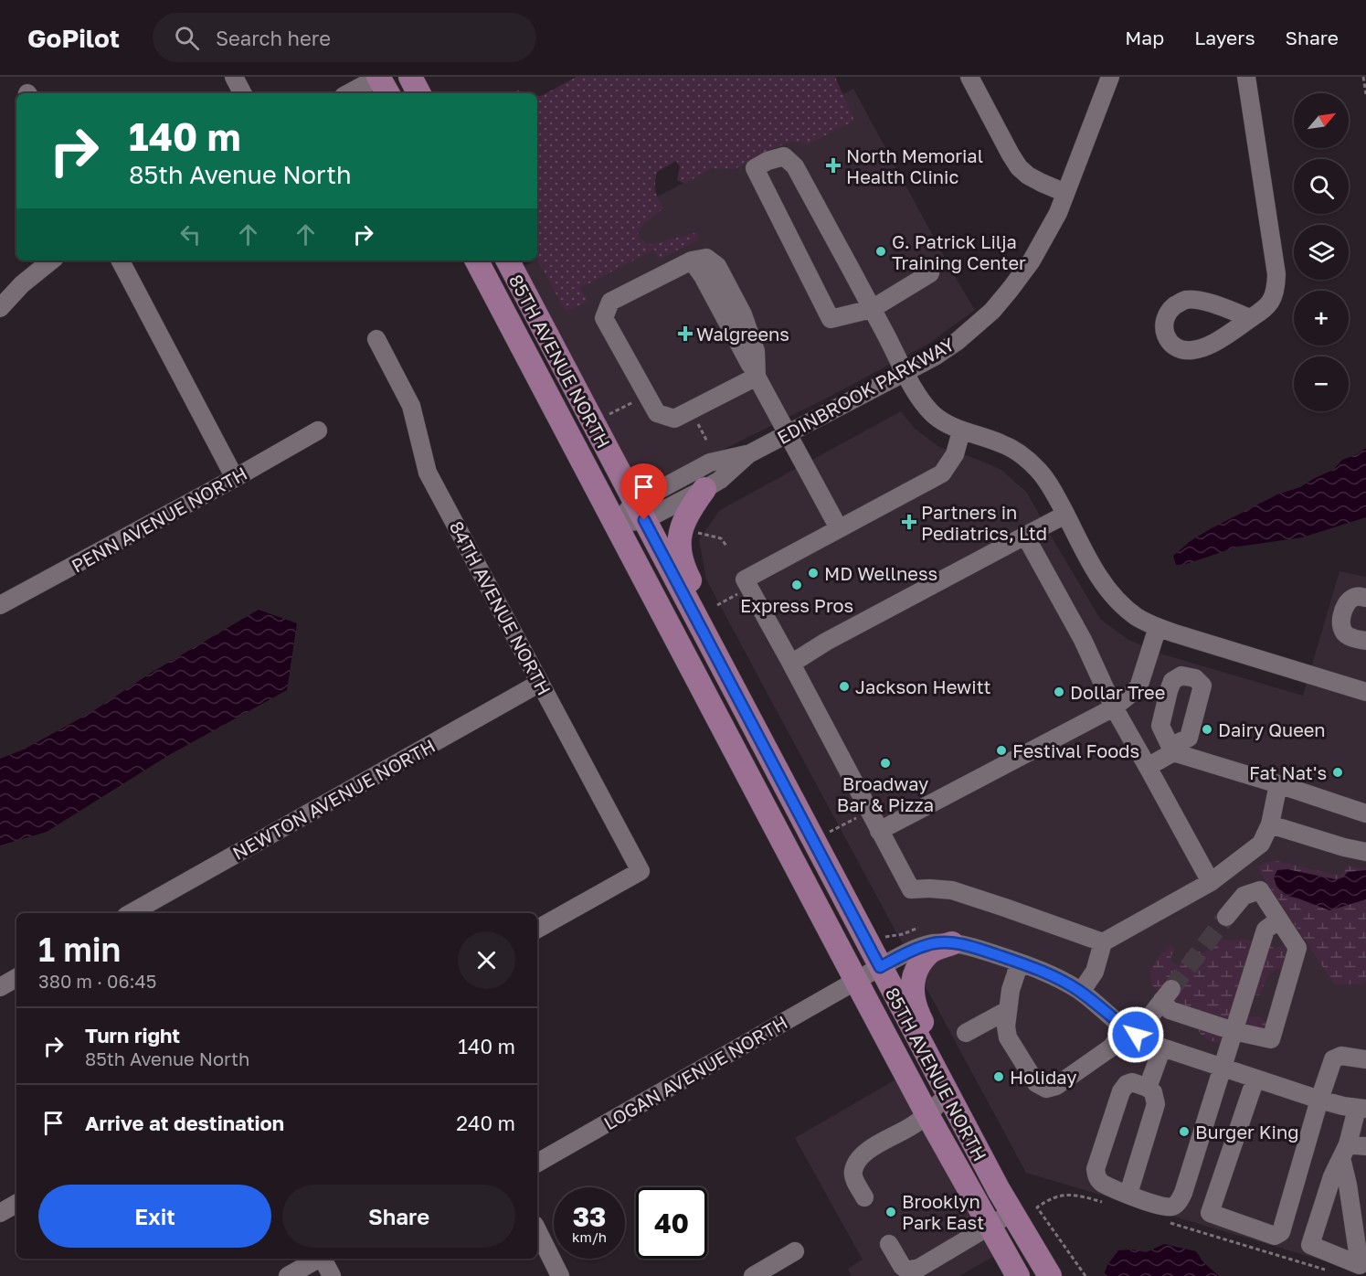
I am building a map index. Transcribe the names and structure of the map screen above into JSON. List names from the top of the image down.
{
  "streets": {
    "main road": ["85TH AVENUE NORTH"],
    "street": [
      "EDINBROOK PARKWAY",
      "PENN AVENUE NORTH",
      "84TH AVENUE NORTH",
      "NEWTON AVENUE NORTH",
      "LOGAN AVENUE NORTH"
    ]
  },
  "crossings": [
    ["85TH AVENUE NORTH", "EDINBROOK PARKWAY"],
    ["85TH AVENUE NORTH", "LOGAN AVENUE NORTH"],
    ["84TH AVENUE NORTH", "NEWTON AVENUE NORTH"]
  ],
  "places": {
    "health": ["North Memorial Health Clinic", "Walgreens", "Partners in Pediatrics, Ltd"],
    "other": [
      "G. Patrick Lilja Training Center",
      "MD Wellness",
      "Express Pros",
      "Jackson Hewitt",
      "Dollar Tree",
      "Dairy Queen",
      "Festival Foods",
      "Broadway Bar & Pizza",
      "Fat Nat's",
      "Holiday",
      "Burger King",
      "Brooklyn Park East"
    ]
  },
  "north": "top right",
  "page": {
    "header": "GoPilot",
    "search": "Search here",
    "nav": ["Map", "Layers", "Share"],
    "map_buttons": ["+", "−"],
    "turn": ["140 m", "85th Avenue North"],
    "heading": ["1 min", "380 m · 06:45"],
    "list": [
      {
        "name": "Turn right",
        "note": "85th Avenue North",
        "value": "140 m"
      },
      {
        "name": "Arrive at destination",
        "value": "240 m"
      }
    ],
    "buttons": ["Exit", "Share"],
    "speed": "33 km/h",
    "limit": "40"
  }
}
